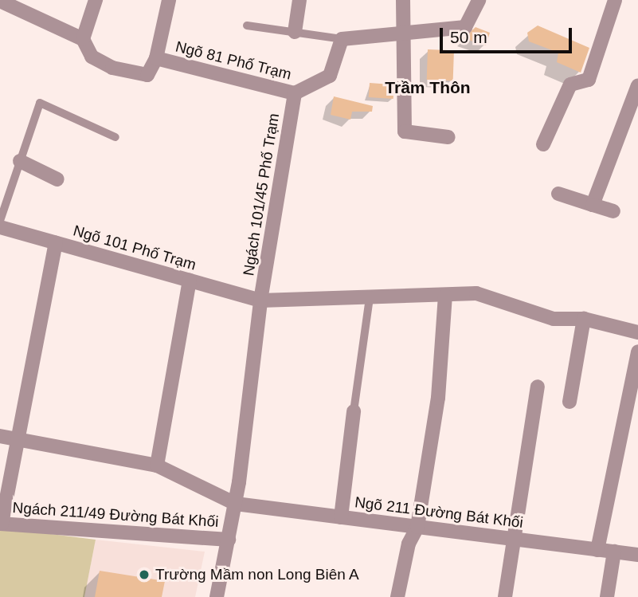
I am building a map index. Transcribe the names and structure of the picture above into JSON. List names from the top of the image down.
{
  "streets": {
    "street": [
      "Ngõ 81 Phố Trạm",
      "Ngách 101/45 Phố Trạm",
      "Ngõ 101 Phố Trạm",
      "Ngõ 211 Đường Bát Khối",
      "Ngách 211/49 Đường Bát Khối"
    ]
  },
  "crossings": [
    ["Ngõ 81 Phố Trạm", "Ngách 101/45 Phố Trạm"],
    ["Ngách 101/45 Phố Trạm", "Ngõ 101 Phố Trạm"]
  ],
  "districts": ["Trầm Thôn"],
  "places": ["Trường Mầm non Long Biên A"],
  "scale_bar": "50 m"
}
